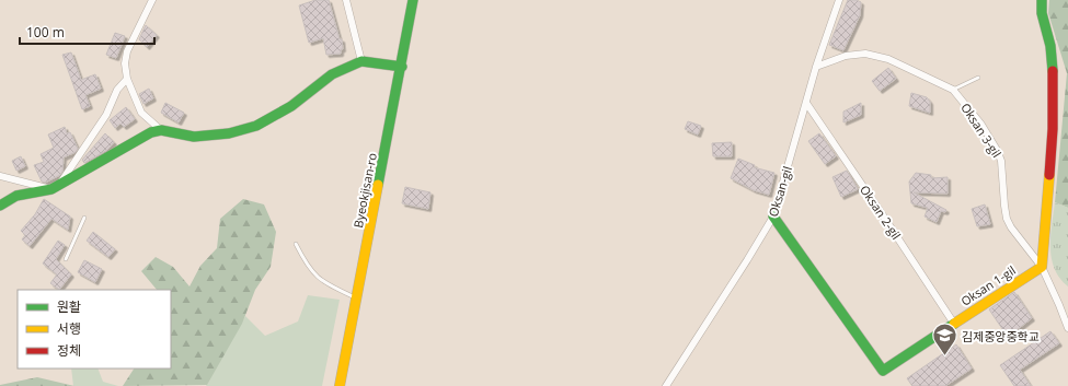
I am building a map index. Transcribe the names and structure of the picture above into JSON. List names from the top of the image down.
{
  "streets": {
    "street": [
      "Oksan 3-gil",
      "Byeokjisan-ro",
      "Oksan-gil",
      "Oksan 2-gil",
      "Oksan 1-gil"
    ]
  },
  "crossings": [
    ["Oksan 3-gil", "Oksan-gil"],
    ["Oksan 3-gil", "Oksan 1-gil"],
    ["Oksan-gil", "Oksan 2-gil"],
    ["Oksan-gil", "Oksan 1-gil"],
    ["Oksan 2-gil", "Oksan 1-gil"]
  ],
  "places": {
    "school or university": ["김제중앙중학교"]
  },
  "legend": ["원활", "서행", "정체"],
  "scale_bar": "100 m"
}
